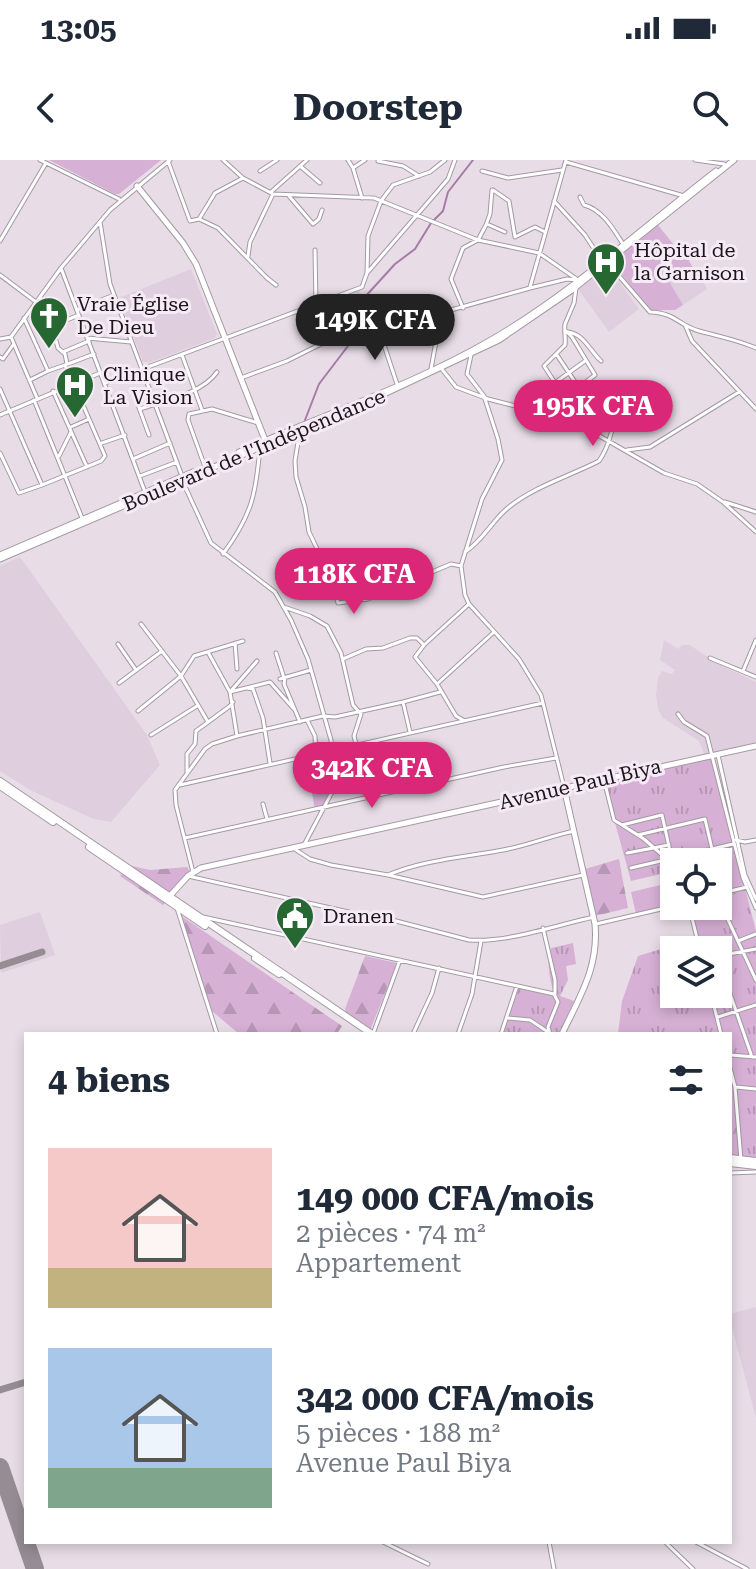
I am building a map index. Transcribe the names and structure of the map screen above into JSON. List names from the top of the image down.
{
  "streets": {
    "main road": ["Boulevard de l'Indépendance", "Avenue Paul Biya"]
  },
  "places": {
    "hospital": ["Hôpital de la Garnison", "Clinique La Vision"],
    "church": ["Vraie Église De Dieu"],
    "public building": ["Dranen"]
  },
  "page": {
    "status": "13:05",
    "header": "Doorstep",
    "price": [
      "149K CFA",
      "195K CFA",
      "118K CFA",
      "342K CFA"
    ],
    "heading": "4 biens",
    "list": [
      {
        "name": "149 000 CFA/mois",
        "note": "2 pièces · 74 m² · Appartement"
      },
      {
        "name": "342 000 CFA/mois",
        "note": "5 pièces · 188 m² · Avenue Paul Biya"
      }
    ]
  }
}
